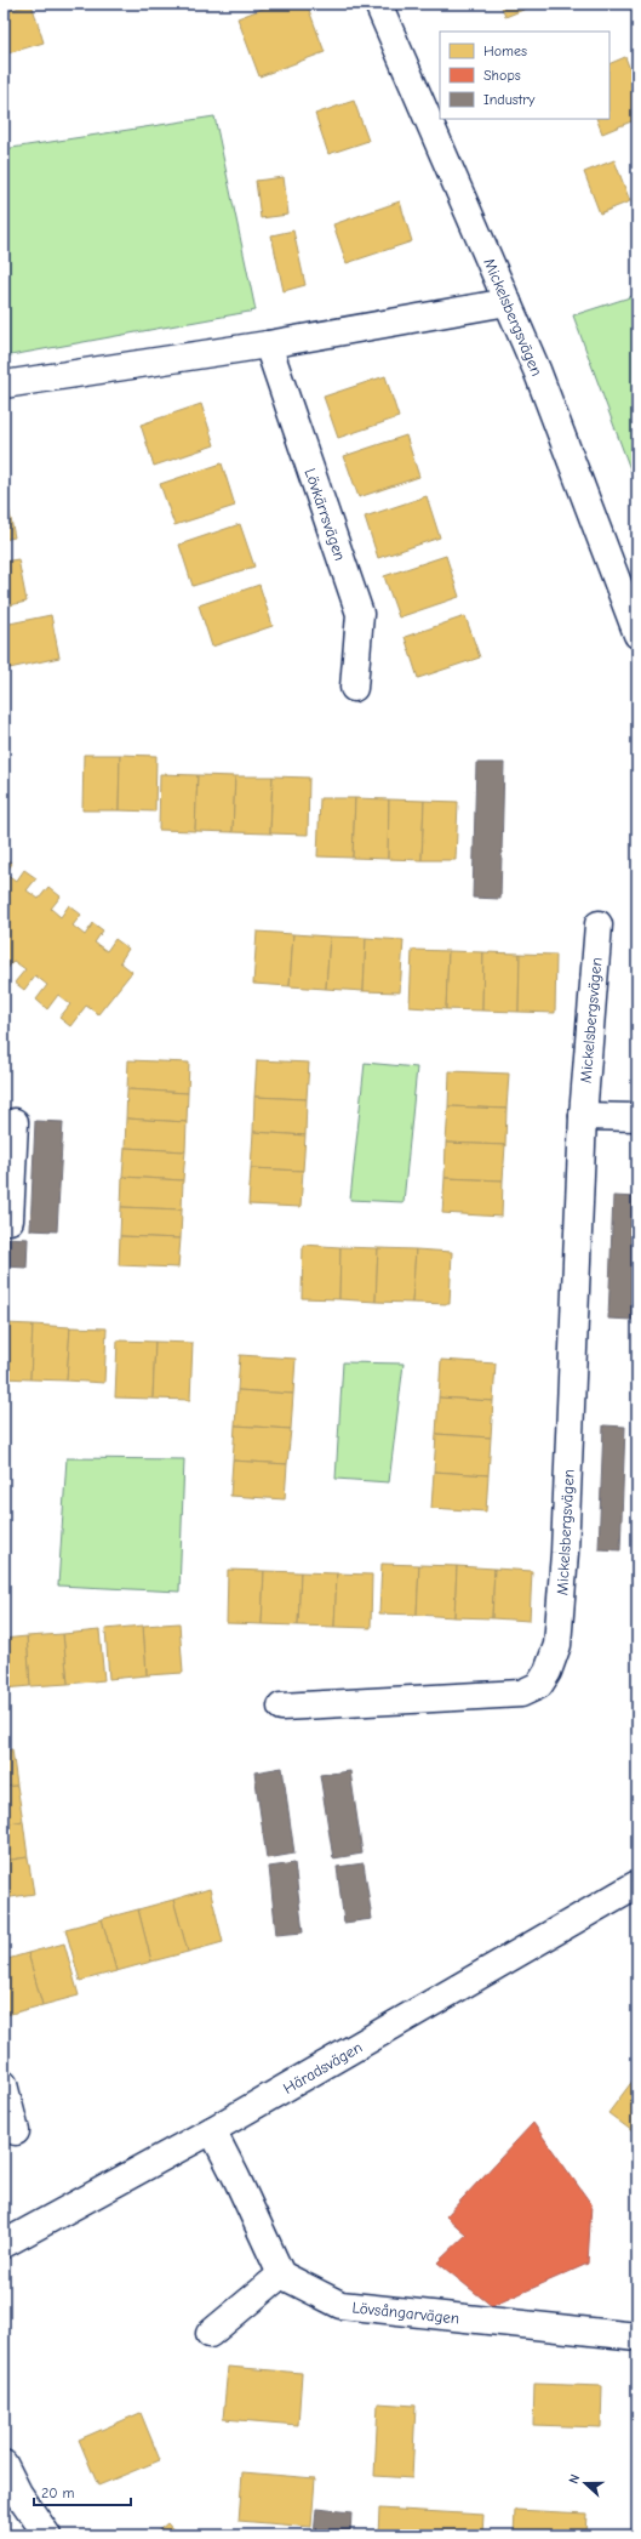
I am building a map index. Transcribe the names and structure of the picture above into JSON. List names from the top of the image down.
{
  "streets": {
    "street": [
      "Mickelsbergsvägen",
      "Lövkärrsvägen",
      "Häradsvägen",
      "Lövsångarvägen"
    ]
  },
  "legend": ["Homes", "Shops", "Industry"],
  "scale_bar": "20 m",
  "north": "left"
}
